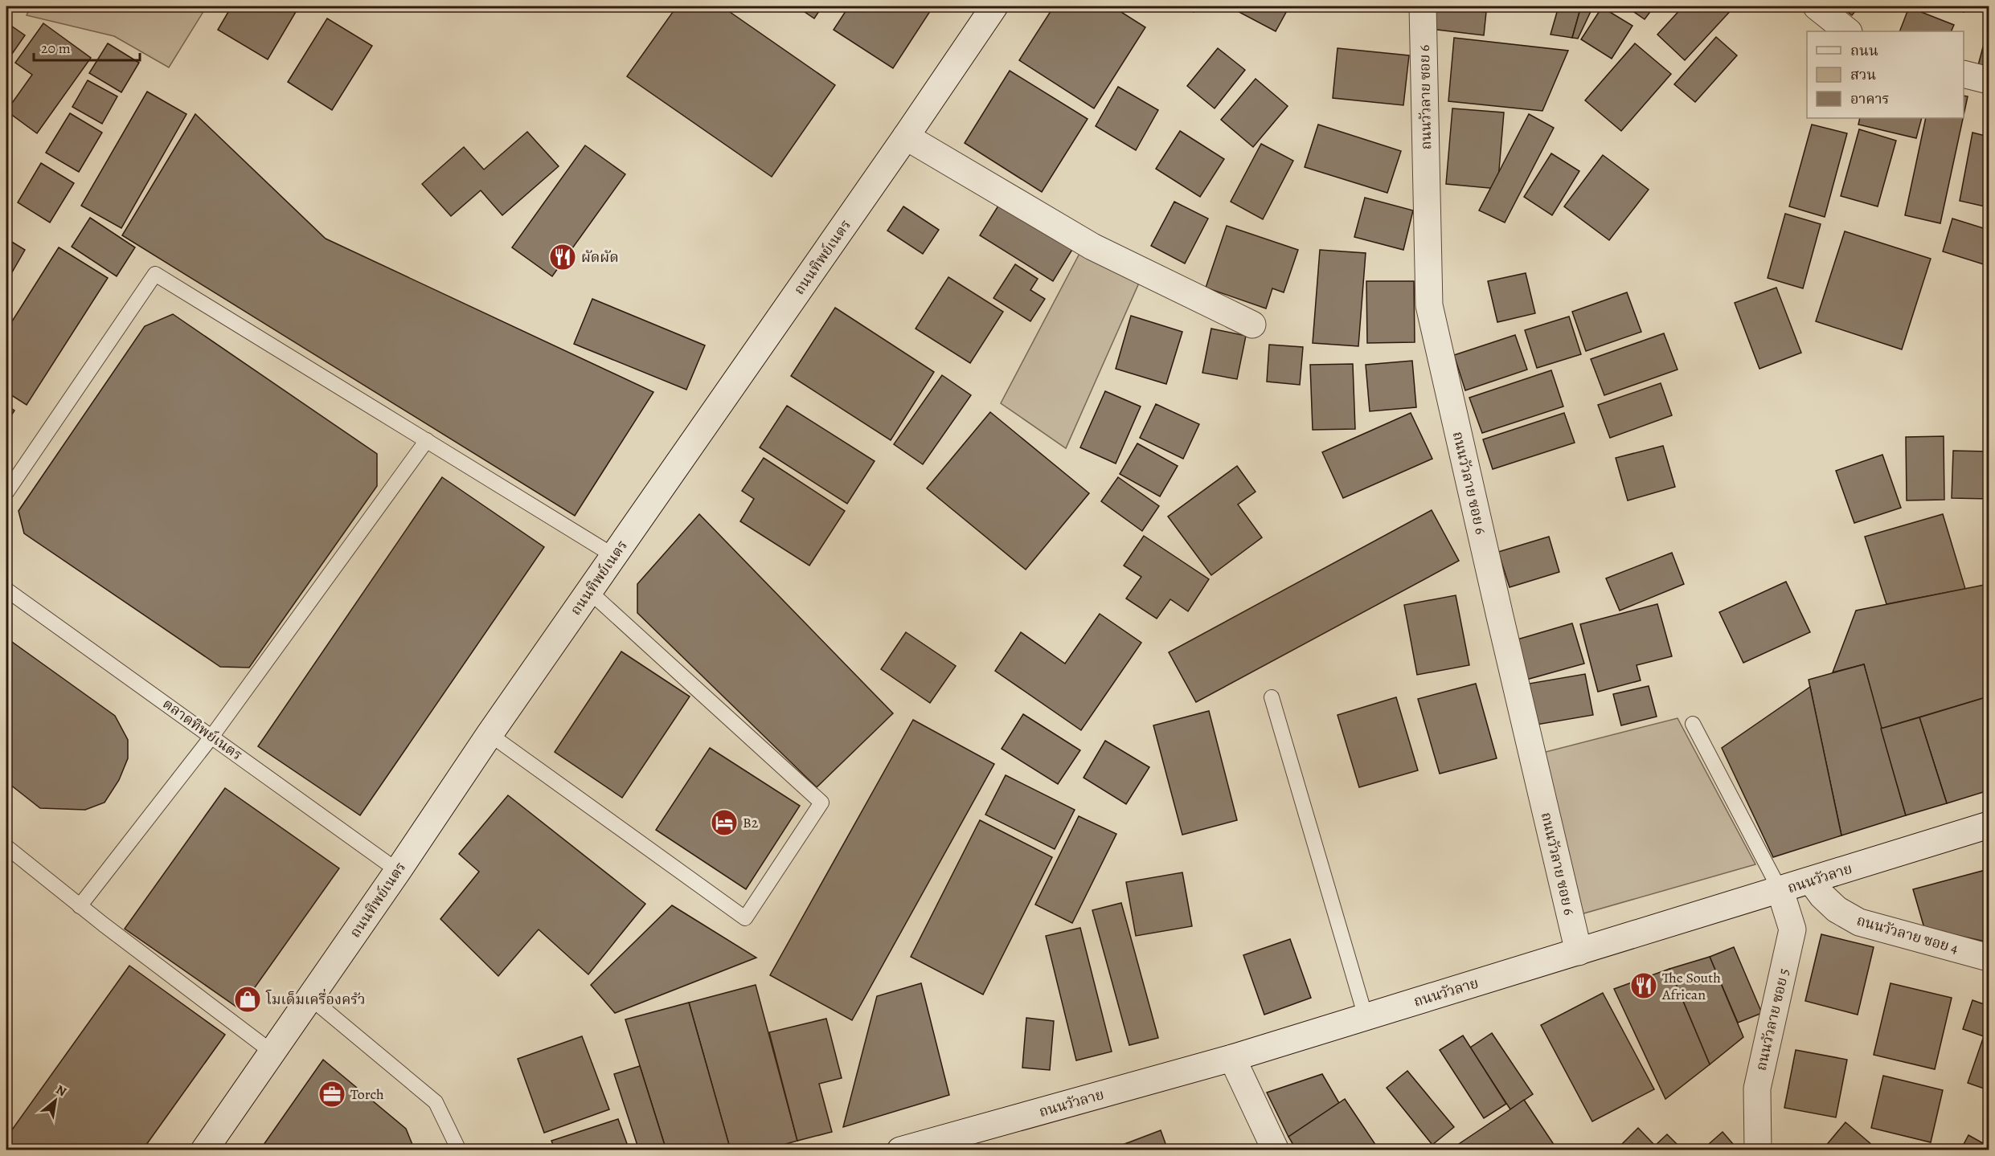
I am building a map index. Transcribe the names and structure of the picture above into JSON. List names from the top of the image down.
{
  "streets": {
    "street": [
      "ถนนวัวลาย ซอย 6",
      "ถนนทิพย์เนตร",
      "ถนนวัวลาย",
      "ถนนวัวลาย ซอย 4",
      "ถนนวัวลาย ซอย 5"
    ],
    "lane": ["ตลาดทิพย์เนตร"]
  },
  "crossings": [
    ["ถนนวัวลาย ซอย 6", "ถนนวัวลาย"],
    ["ถนนทิพย์เนตร", "ตลาดทิพย์เนตร"],
    ["ถนนวัวลาย", "ถนนวัวลาย ซอย 4"],
    ["ถนนวัวลาย", "ถนนวัวลาย ซอย 5"]
  ],
  "places": {
    "restaurant": ["ผัดผัด", "The South African"],
    "hotel": ["B2"],
    "shop": ["โมเด็มเครื่องครัว"],
    "office": ["Torch"]
  },
  "legend": ["ถนน", "สวน", "อาคาร"],
  "scale_bar": "20 m",
  "north": "top right"
}
